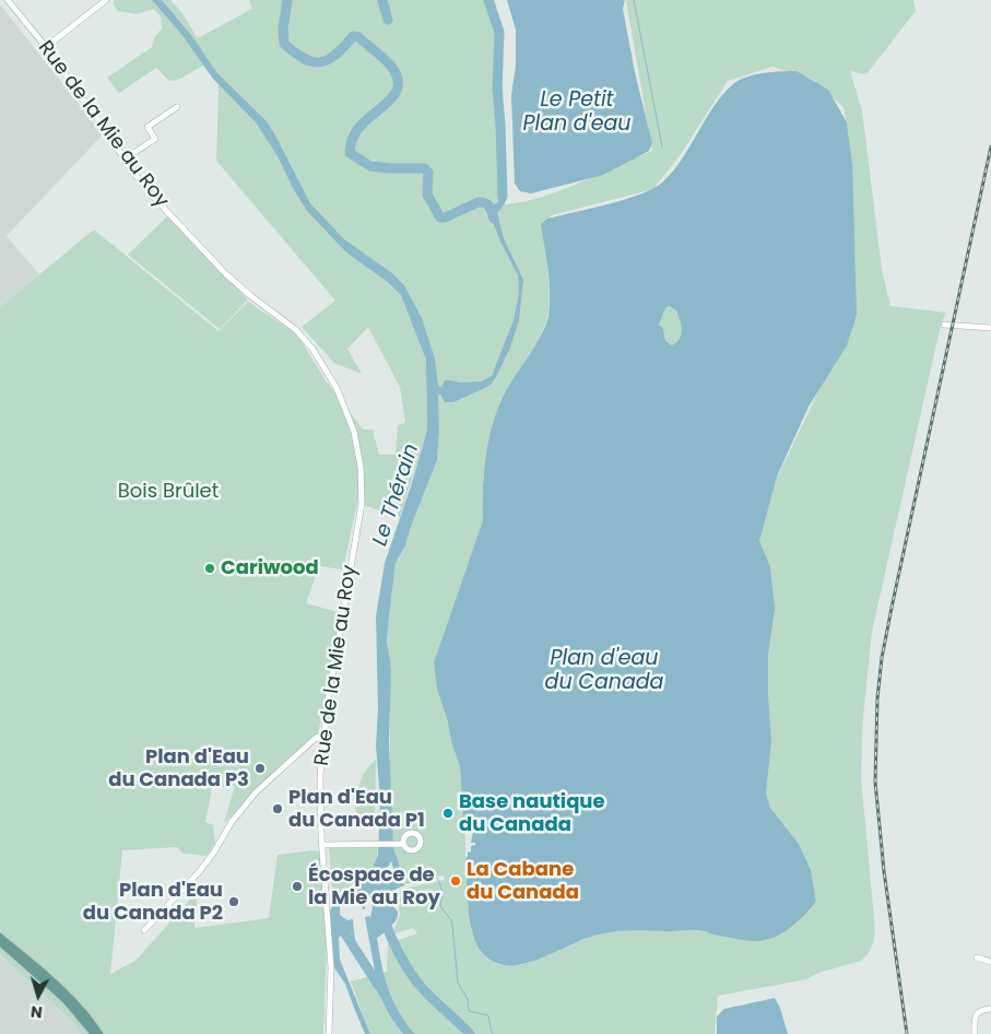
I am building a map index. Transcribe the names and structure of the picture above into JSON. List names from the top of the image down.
{
  "streets": {
    "street": ["Rue de la Mie au Roy"]
  },
  "water": ["Le Petit Plan d'eau", "Le Thérain", "Plan d'eau du Canada"],
  "parks": ["Bois Brûlet"],
  "places": [
    "Cariwood",
    "Plan d'Eau du Canada P3",
    "Plan d'Eau du Canada P1",
    "Base nautique du Canada",
    "La Cabane du Canada",
    "Écospace de la Mie au Roy",
    "Plan d'Eau du Canada P2"
  ],
  "north": "bottom"
}
